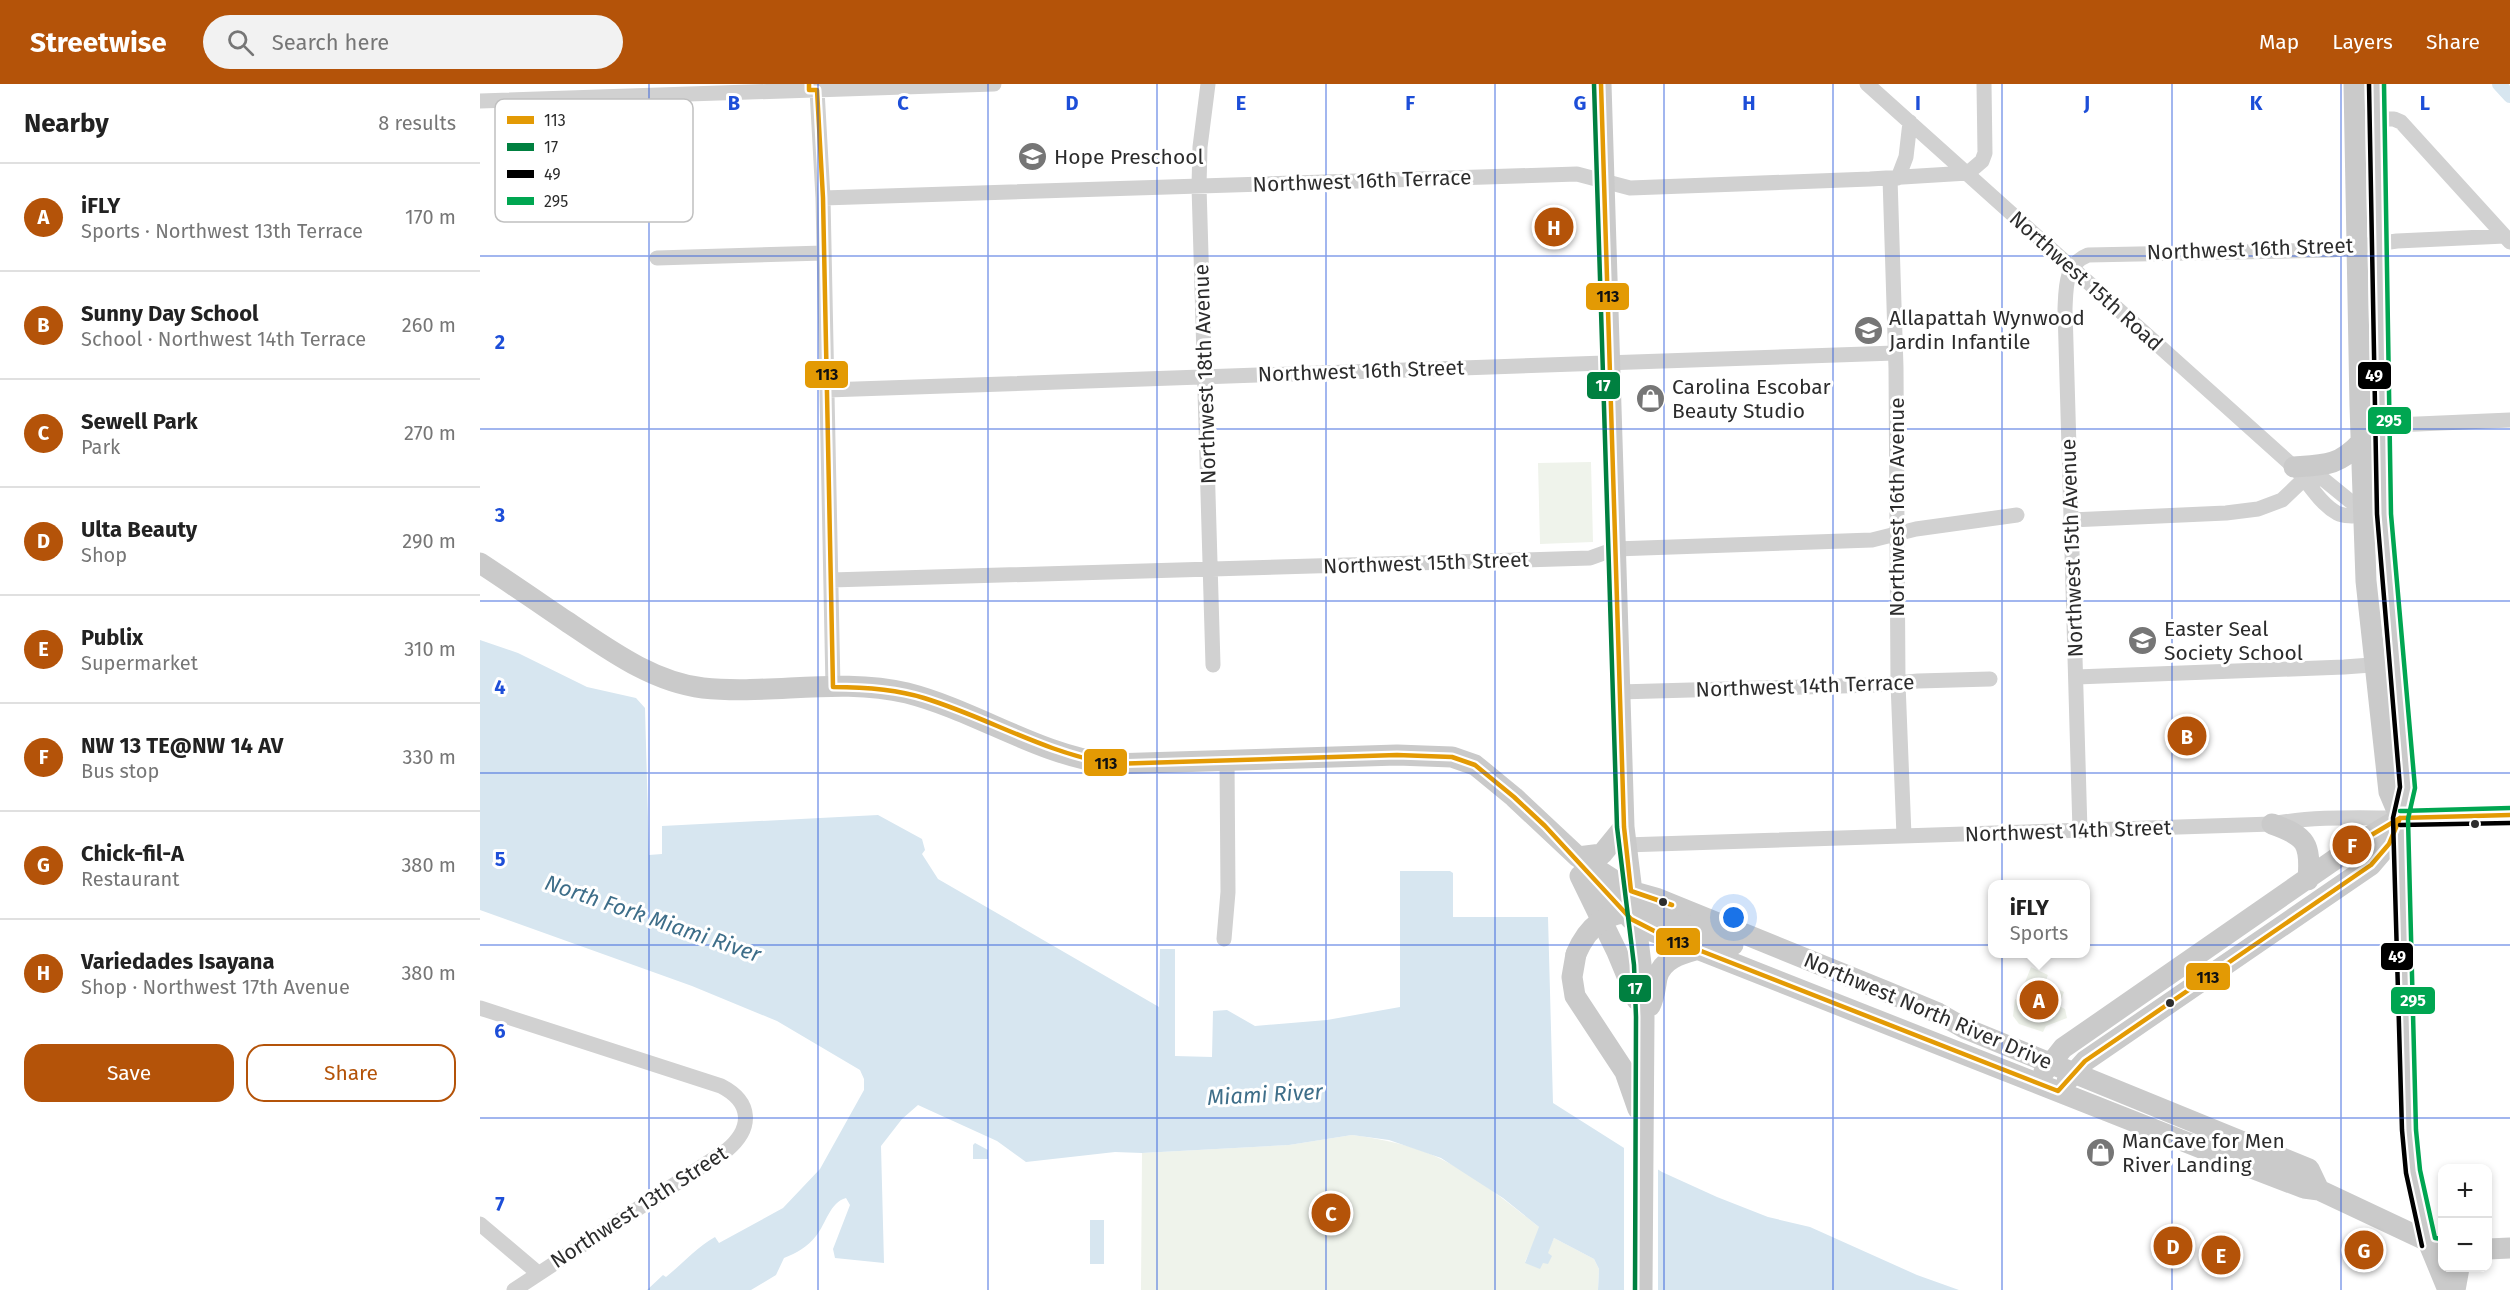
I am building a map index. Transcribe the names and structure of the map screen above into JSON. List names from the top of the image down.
{
  "streets": {
    "main road": ["Northwest 14th Street", "Northwest North River Drive"],
    "street": [
      "Northwest 16th Terrace",
      "Northwest 16th Street",
      "Northwest 15th Road",
      "Northwest 18th Avenue",
      "Northwest 16th Avenue",
      "Northwest 15th Avenue",
      "Northwest 15th Street",
      "Northwest 14th Terrace",
      "Northwest 13th Street"
    ]
  },
  "crossings": [
    ["Northwest 16th Terrace", "Northwest 15th Road"],
    ["Northwest 16th Terrace", "Northwest 18th Avenue"],
    ["Northwest 16th Terrace", "Northwest 16th Avenue"],
    ["Northwest 16th Street", "Northwest 15th Road"],
    ["Northwest 16th Street", "Northwest 18th Avenue"],
    ["Northwest 16th Street", "Northwest 16th Avenue"],
    ["Northwest 16th Street", "Northwest 15th Avenue"],
    ["Northwest 15th Road", "Northwest 15th Avenue"],
    ["Northwest 18th Avenue", "Northwest 15th Street"],
    ["Northwest 16th Avenue", "Northwest 15th Street"],
    ["Northwest 16th Avenue", "Northwest 14th Terrace"],
    ["Northwest 16th Avenue", "Northwest 14th Street"],
    ["Northwest 15th Avenue", "Northwest 14th Street"]
  ],
  "water": ["North Fork Miami River", "Miami River"],
  "places": {
    "school or university": ["Hope Preschool", "Allapattah Wynwood Jardin Infantile", "Easter Seal Society School"],
    "shop": ["Carolina Escobar Beauty Studio", "ManCave for Men River Landing"]
  },
  "lines": [
    "transit line 113",
    "transit line 17",
    "transit line 49",
    "transit line 295"
  ],
  "legend": [
    "113",
    "17",
    "49",
    "295"
  ],
  "page": {
    "header": "Streetwise",
    "search": "Search here",
    "nav": ["Map", "Layers", "Share"],
    "heading": ["Nearby", "8 results"],
    "list": [
      {
        "mark": "A",
        "name": "iFLY",
        "note": "Sports · Northwest 13th Terrace",
        "value": "170 m"
      },
      {
        "mark": "B",
        "name": "Sunny Day School",
        "note": "School · Northwest 14th Terrace",
        "value": "260 m"
      },
      {
        "mark": "C",
        "name": "Sewell Park",
        "note": "Park",
        "value": "270 m"
      },
      {
        "mark": "D",
        "name": "Ulta Beauty",
        "note": "Shop",
        "value": "290 m"
      },
      {
        "mark": "E",
        "name": "Publix",
        "note": "Supermarket",
        "value": "310 m"
      },
      {
        "mark": "F",
        "name": "NW 13 TE@NW 14 AV",
        "note": "Bus stop",
        "value": "330 m"
      },
      {
        "mark": "G",
        "name": "Chick-fil-A",
        "note": "Restaurant",
        "value": "380 m"
      },
      {
        "mark": "H",
        "name": "Variedades Isayana",
        "note": "Shop · Northwest 17th Avenue",
        "value": "380 m"
      }
    ],
    "pins": [
      "H",
      "B",
      "F",
      "A",
      "C",
      "D",
      "G",
      "E"
    ],
    "popup": ["iFLY", "Sports"],
    "buttons": ["Save", "Share"],
    "map_buttons": ["+", "−"]
  },
  "grid": {
    "columns": [
      "B",
      "C",
      "D",
      "E",
      "F",
      "G",
      "H",
      "I",
      "J",
      "K",
      "L"
    ],
    "rows": [
      "2",
      "3",
      "4",
      "5",
      "6",
      "7"
    ]
  }
}
